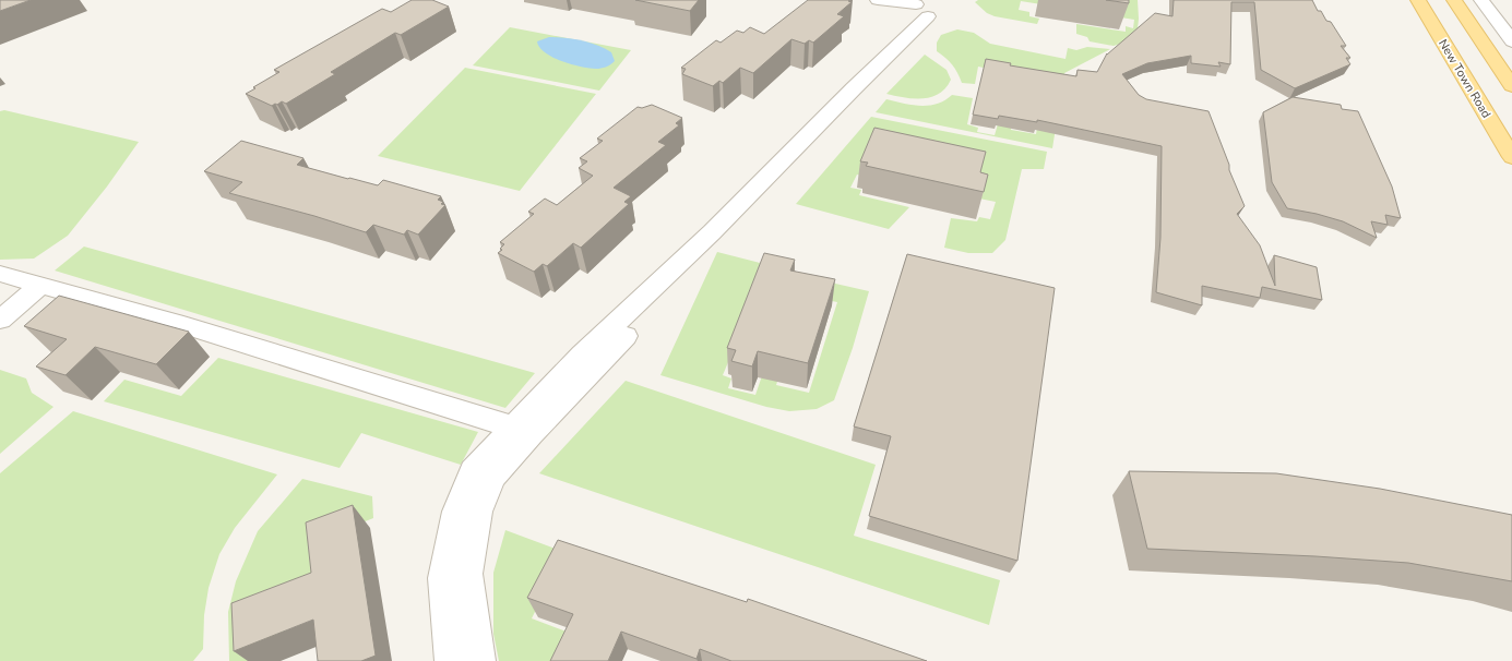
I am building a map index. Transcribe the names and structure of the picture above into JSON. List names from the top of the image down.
{
  "streets": {
    "main road": ["New Town Road"]
  }
}
